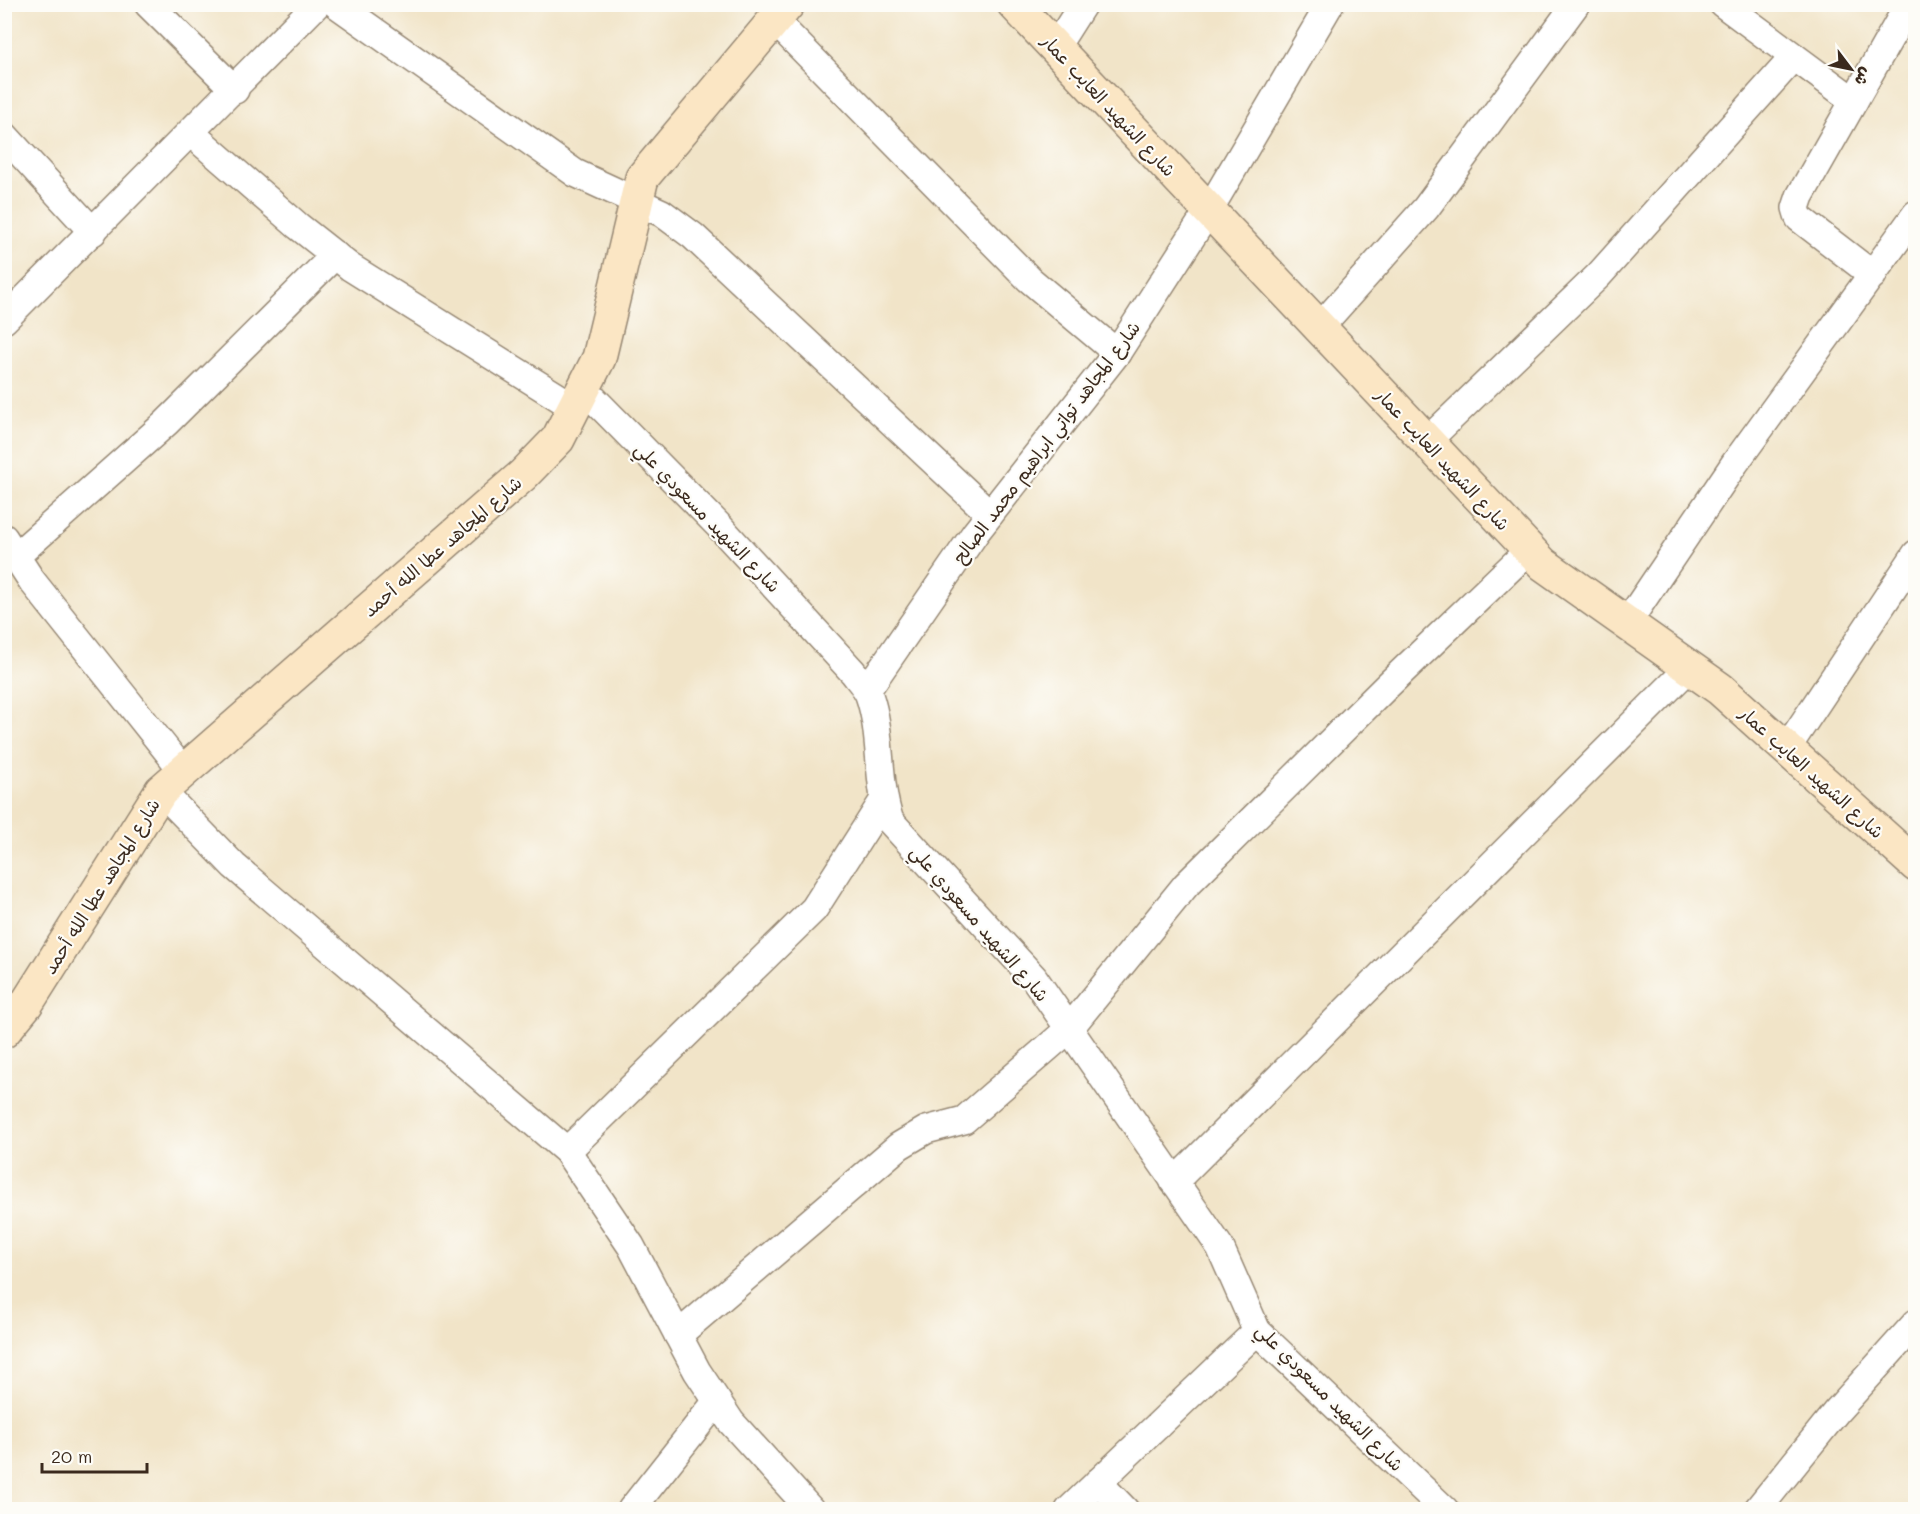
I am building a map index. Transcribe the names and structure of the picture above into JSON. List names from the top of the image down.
{
  "streets": {
    "street": [
      "شارع الشهيد العايب عمار",
      "شارع المجاهد تواتي ابراهيم محمد الصالح",
      "شارع الشهيد مسعودي علي",
      "شارع المجاهد عطا الله أحمد"
    ]
  },
  "crossings": [
    ["شارع الشهيد العايب عمار", "شارع المجاهد تواتي ابراهيم محمد الصالح"],
    ["شارع المجاهد تواتي ابراهيم محمد الصالح", "شارع الشهيد مسعودي علي"],
    ["شارع الشهيد مسعودي علي", "شارع المجاهد عطا الله أحمد"]
  ],
  "scale_bar": "20 m",
  "north": "bottom right"
}
